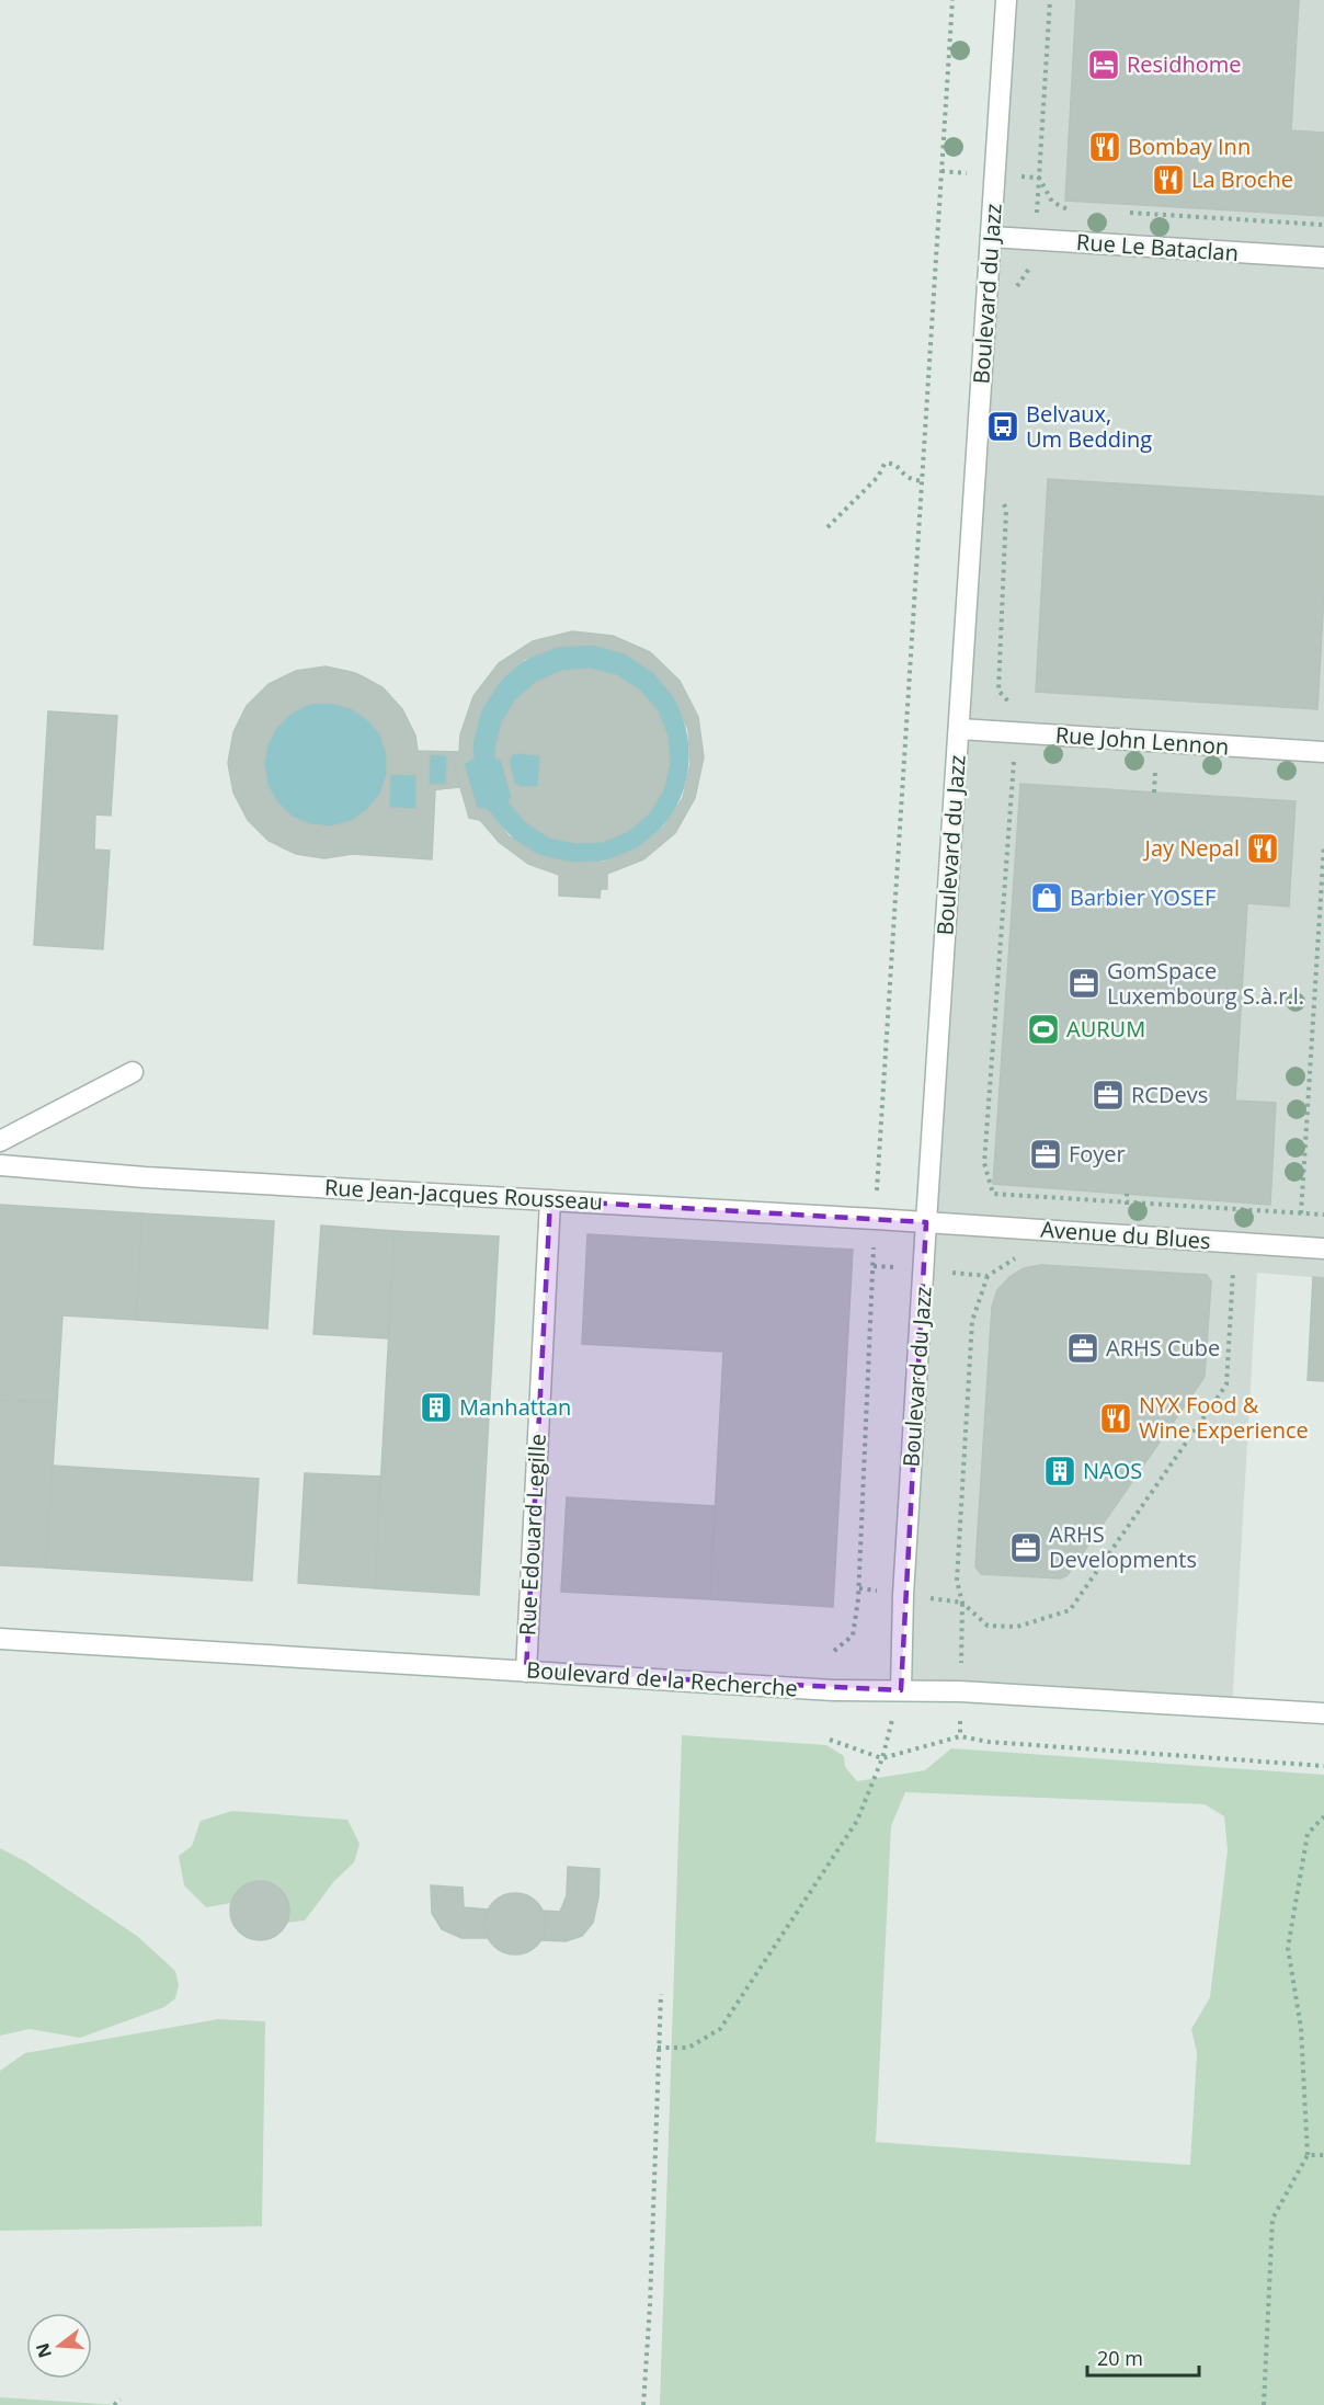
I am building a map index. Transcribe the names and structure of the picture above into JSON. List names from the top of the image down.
{
  "streets": {
    "main road": [
      "Rue Le Bataclan",
      "Boulevard du Jazz",
      "Rue John Lennon",
      "Rue Jean-Jacques Rousseau",
      "Avenue du Blues",
      "Rue Edouard Legille",
      "Boulevard de la Recherche"
    ]
  },
  "crossings": [
    ["Rue Le Bataclan", "Boulevard du Jazz"],
    ["Boulevard du Jazz", "Rue John Lennon"],
    ["Boulevard du Jazz", "Rue Jean-Jacques Rousseau"],
    ["Boulevard du Jazz", "Avenue du Blues"],
    ["Boulevard du Jazz", "Boulevard de la Recherche"],
    ["Rue Jean-Jacques Rousseau", "Avenue du Blues"],
    ["Rue Jean-Jacques Rousseau", "Rue Edouard Legille"],
    ["Rue Edouard Legille", "Boulevard de la Recherche"]
  ],
  "places": {
    "hotel": ["Residhome"],
    "restaurant": [
      "Bombay Inn",
      "La Broche",
      "Jay Nepal",
      "NYX Food & Wine Experience"
    ],
    "bus stop": ["Belvaux, Um Bedding"],
    "shop": ["Barbier YOSEF"],
    "office": [
      "GomSpace Luxembourg S.à.r.l.",
      "RCDevs",
      "Foyer",
      "ARHS Cube",
      "ARHS Developments"
    ],
    "sports": ["AURUM"],
    "building": ["Manhattan", "NAOS"]
  },
  "scale_bar": "20 m",
  "north": "left"
}
